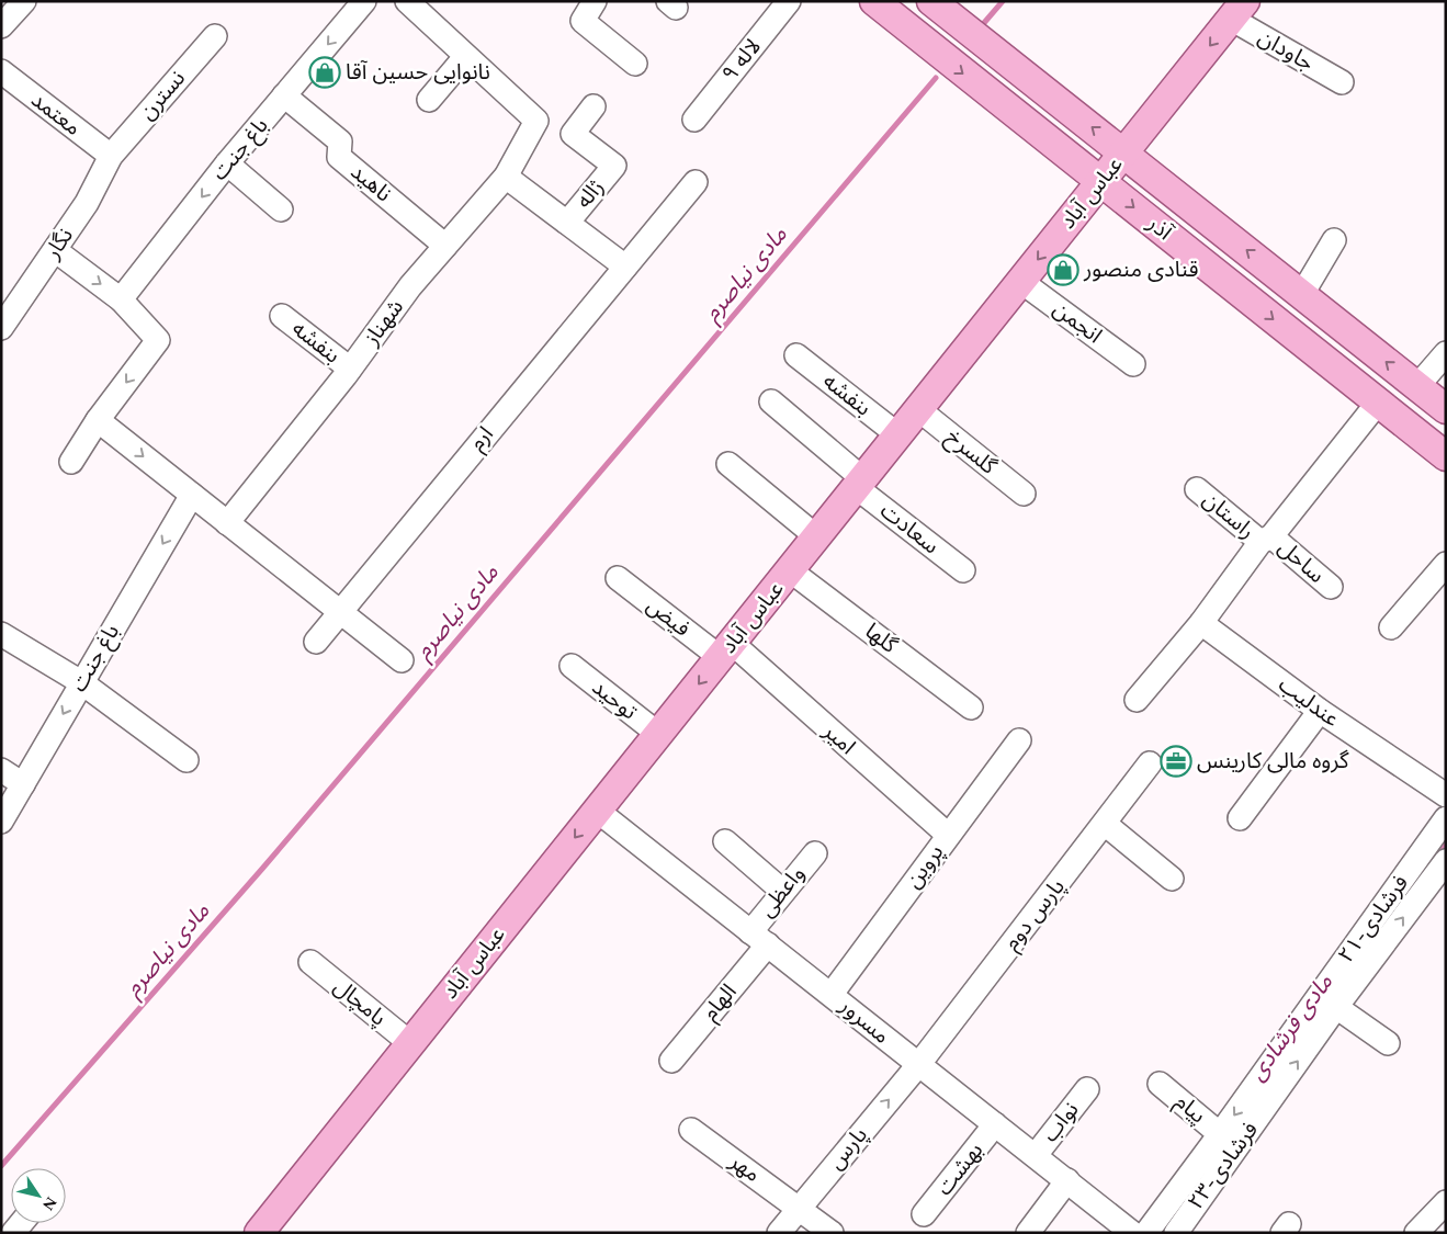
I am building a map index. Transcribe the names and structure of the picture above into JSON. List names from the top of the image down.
{
  "streets": {
    "main road": ["عباس آباد", "آذر"],
    "street": [
      "جاودان",
      "۹ لاله",
      "نسترن",
      "معتمد",
      "باغ جنت",
      "ناهید",
      "ژاله",
      "نگار",
      "شهناز",
      "انجمن",
      "بنفشه",
      "ارم",
      "گلسرخ",
      "راستان",
      "سعادت",
      "ساحل",
      "فیض",
      "گلها",
      "توحید",
      "عندلیب",
      "امیر",
      "پروین",
      "واعظی",
      "پارس دوم",
      "۲۱-فرشادی",
      "پامچال",
      "الهام",
      "مسرور",
      "پیام",
      "نواب",
      "پارس",
      "۲۳-فرشادی",
      "مهر",
      "بهشت"
    ]
  },
  "crossings": [
    ["جاودان", "عباس آباد"],
    ["نسترن", "معتمد"],
    ["نسترن", "نگار"],
    ["معتمد", "نگار"],
    ["باغ جنت", "ناهید"],
    ["ناهید", "شهناز"],
    ["عباس آباد", "آذر"],
    ["عباس آباد", "انجمن"],
    ["عباس آباد", "بنفشه"],
    ["عباس آباد", "گلسرخ"],
    ["عباس آباد", "سعادت"],
    ["عباس آباد", "فیض"],
    ["عباس آباد", "گلها"],
    ["عباس آباد", "توحید"],
    ["عباس آباد", "امیر"],
    ["عباس آباد", "پامچال"],
    ["عباس آباد", "مسرور"],
    ["شهناز", "بنفشه"],
    ["راستان", "ساحل"],
    ["فیض", "امیر"],
    ["امیر", "پروین"],
    ["پروین", "مسرور"],
    ["واعظی", "الهام"],
    ["واعظی", "مسرور"],
    ["پارس دوم", "مسرور"],
    ["پارس دوم", "پارس"],
    ["۲۱-فرشادی", "پیام"],
    ["الهام", "مسرور"],
    ["مسرور", "نواب"],
    ["مسرور", "پارس"],
    ["مسرور", "بهشت"],
    ["پارس", "مهر"]
  ],
  "one_way": ["باغ جنت", "عباس آباد", "۲۳-فرشادی"],
  "water": ["مادی نیاصرم", "مادی فرشادی"],
  "places": {
    "shop": ["نانوایی حسین آقا", "قنادی منصور"],
    "office": ["گروه مالی کارینس"]
  },
  "north": "bottom right"
}
